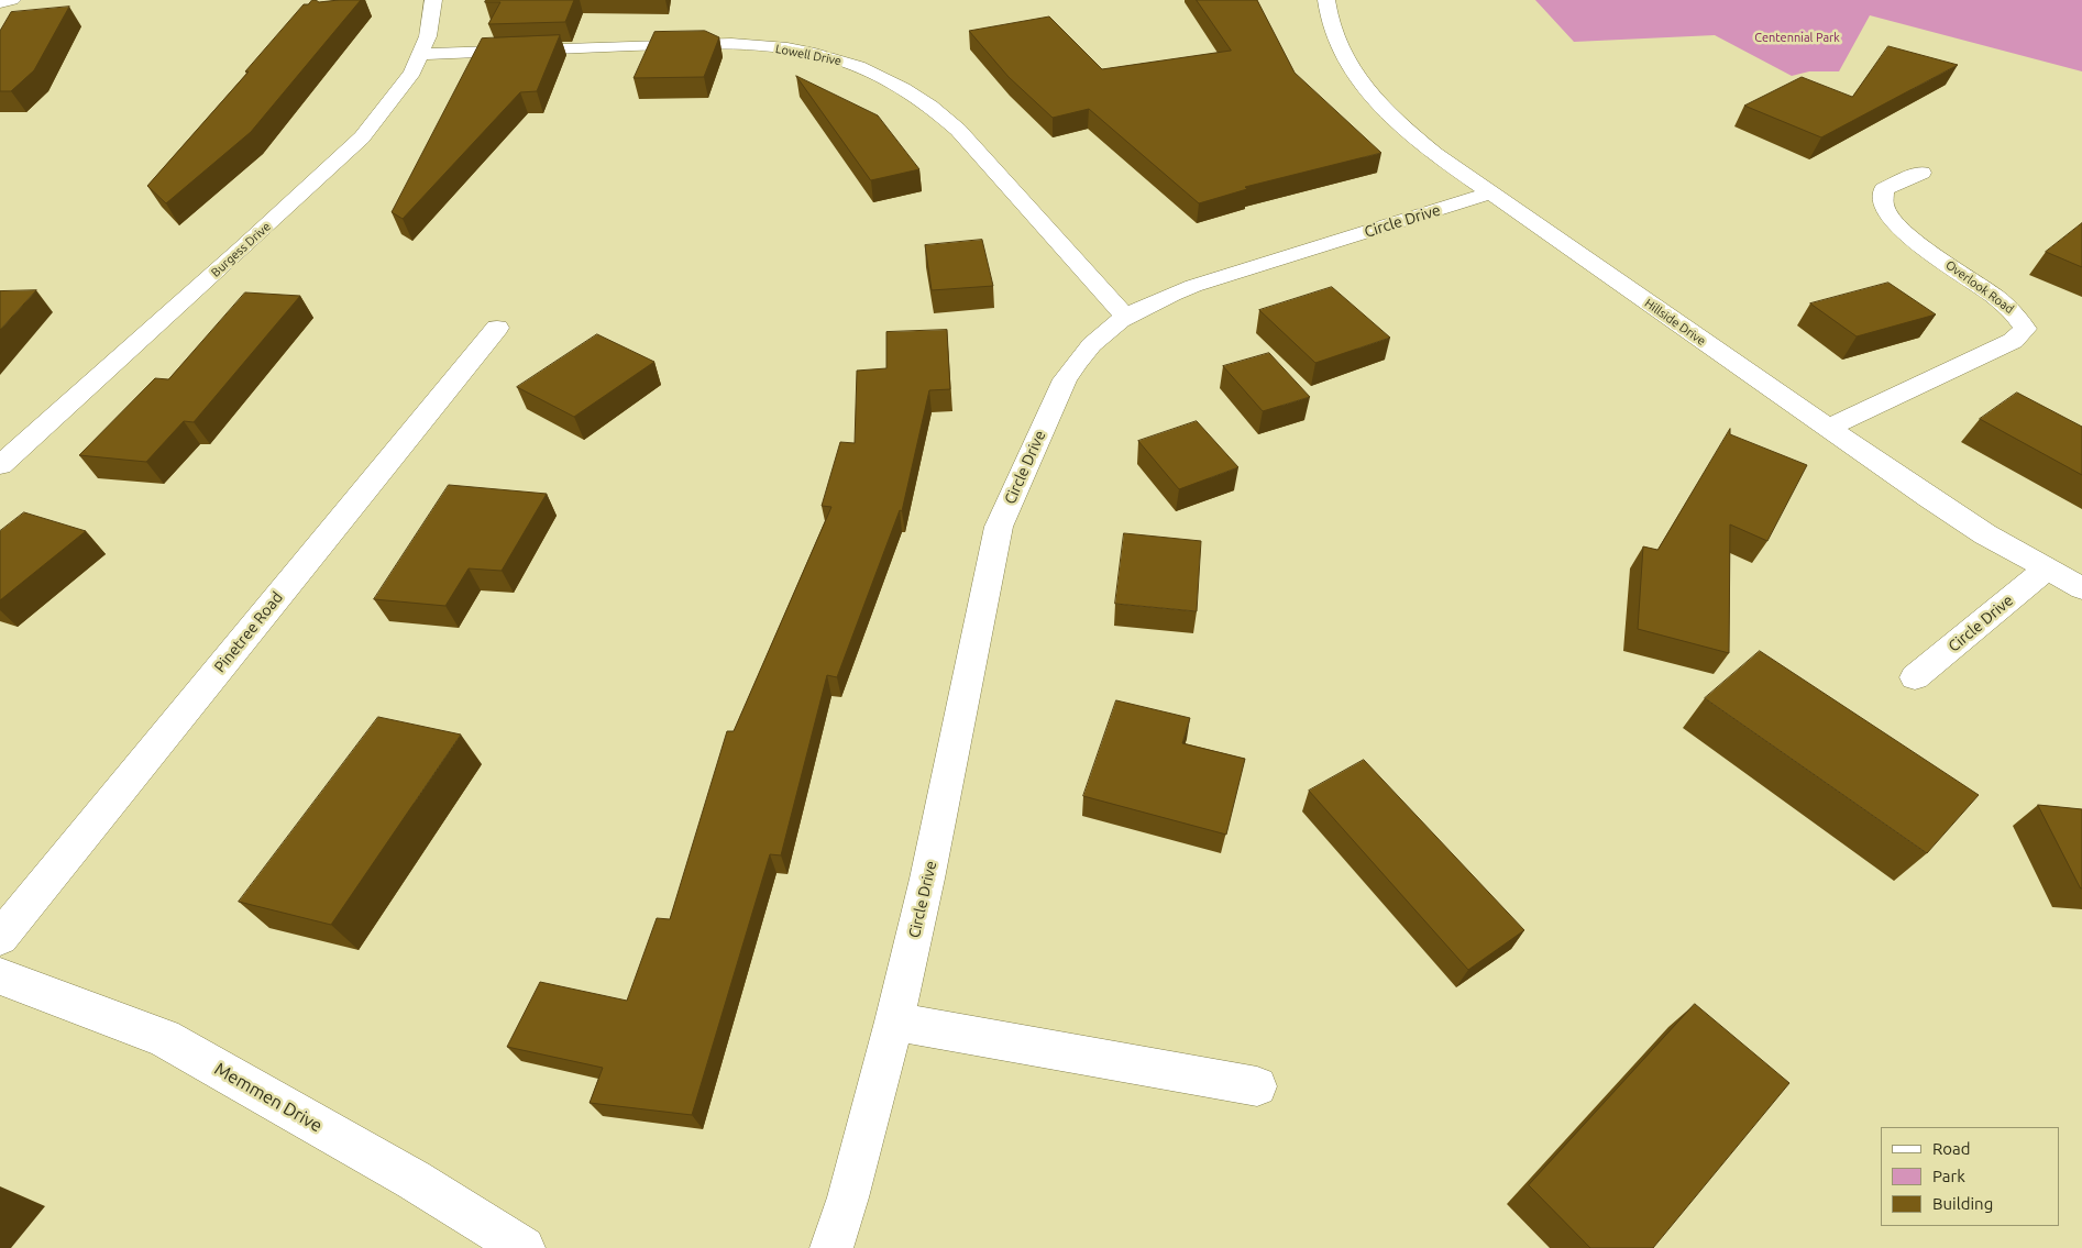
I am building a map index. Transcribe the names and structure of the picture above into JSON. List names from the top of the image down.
{
  "streets": {
    "street": [
      "Lowell Drive",
      "Circle Drive",
      "Burgess Drive",
      "Overlook Road",
      "Hillside Drive",
      "Pinetree Road",
      "Memmen Drive"
    ]
  },
  "crossings": [
    ["Lowell Drive", "Circle Drive"],
    ["Lowell Drive", "Burgess Drive"],
    ["Circle Drive", "Hillside Drive"],
    ["Overlook Road", "Hillside Drive"]
  ],
  "parks": ["Centennial Park"],
  "legend": ["Road", "Park", "Building"]
}
